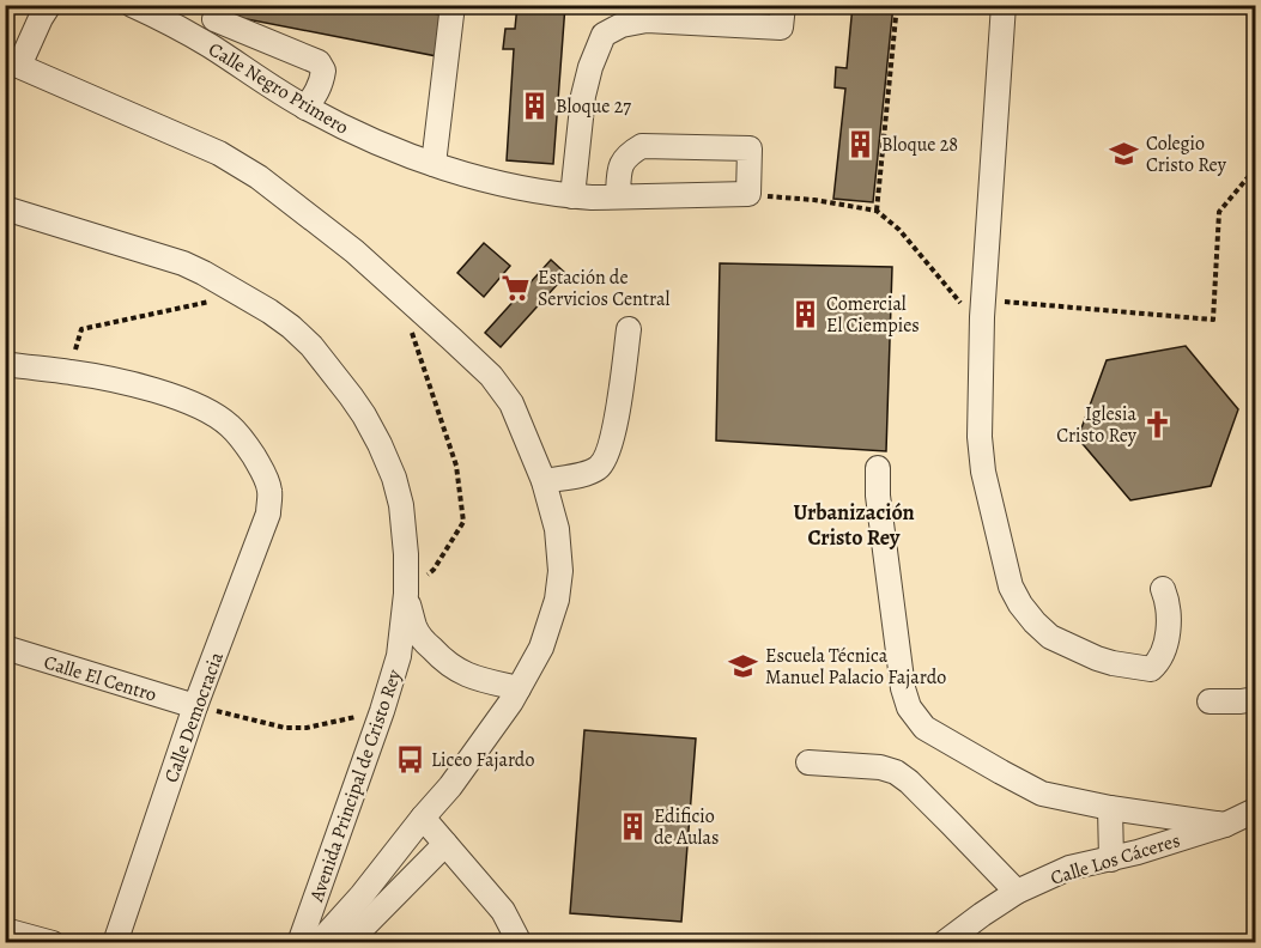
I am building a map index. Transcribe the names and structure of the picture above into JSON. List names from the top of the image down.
{
  "streets": {
    "street": [
      "Calle Negro Primero",
      "Calle El Centro",
      "Calle Democracia",
      "Avenida Principal de Cristo Rey",
      "Calle Los Cáceres"
    ]
  },
  "crossings": [
    ["Calle El Centro", "Calle Democracia"]
  ],
  "districts": ["Urbanización Cristo Rey"],
  "places": {
    "building": [
      "Bloque 27",
      "Bloque 28",
      "Comercial El Ciempies",
      "Edificio de Aulas"
    ],
    "school or university": ["Colegio Cristo Rey", "Escuela Técnica Manuel Palacio Fajardo"],
    "supermarket": ["Estación de Servicios Central"],
    "church": ["Iglesia Cristo Rey"],
    "bus stop": ["Liceo Fajardo"]
  }
}
